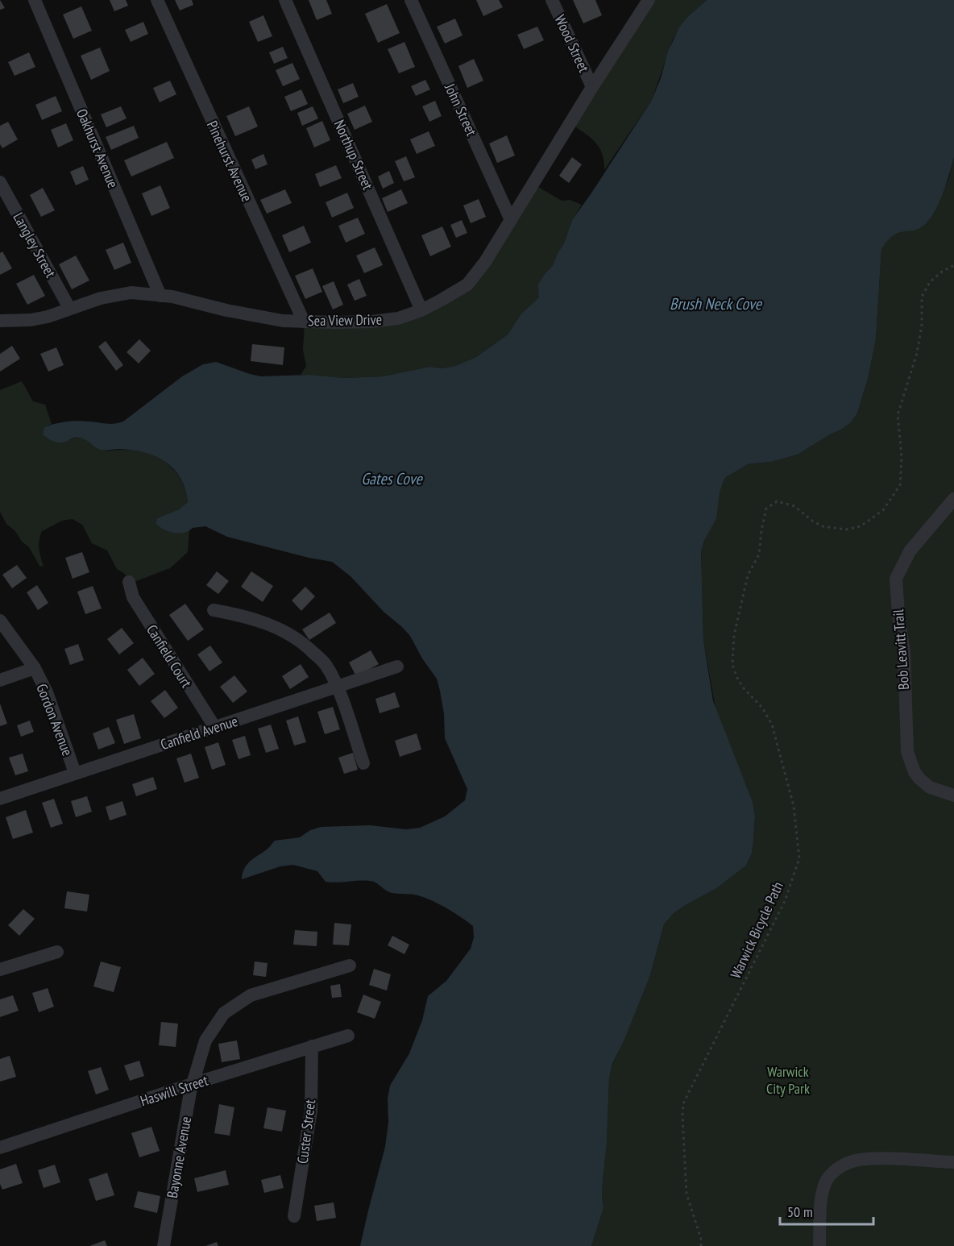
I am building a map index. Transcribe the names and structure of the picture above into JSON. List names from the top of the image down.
{
  "streets": {
    "street": [
      "Wood Street",
      "John Street",
      "Oakhurst Avenue",
      "Northup Street",
      "Pinehurst Avenue",
      "Langley Street",
      "Sea View Drive",
      "Bob Leavitt Trail",
      "Canfield Court",
      "Gordon Avenue",
      "Canfield Avenue",
      "Haswill Street",
      "Custer Street",
      "Bayonne Avenue"
    ],
    "path": ["Warwick Bicycle Path"]
  },
  "crossings": [
    ["Wood Street", "Sea View Drive"],
    ["John Street", "Sea View Drive"],
    ["Oakhurst Avenue", "Sea View Drive"],
    ["Northup Street", "Sea View Drive"],
    ["Pinehurst Avenue", "Sea View Drive"],
    ["Langley Street", "Sea View Drive"],
    ["Canfield Court", "Canfield Avenue"],
    ["Gordon Avenue", "Canfield Avenue"],
    ["Haswill Street", "Custer Street"],
    ["Haswill Street", "Bayonne Avenue"]
  ],
  "water": ["Brush Neck Cove", "Gates Cove"],
  "parks": ["Warwick City Park"],
  "scale_bar": "50 m"
}
